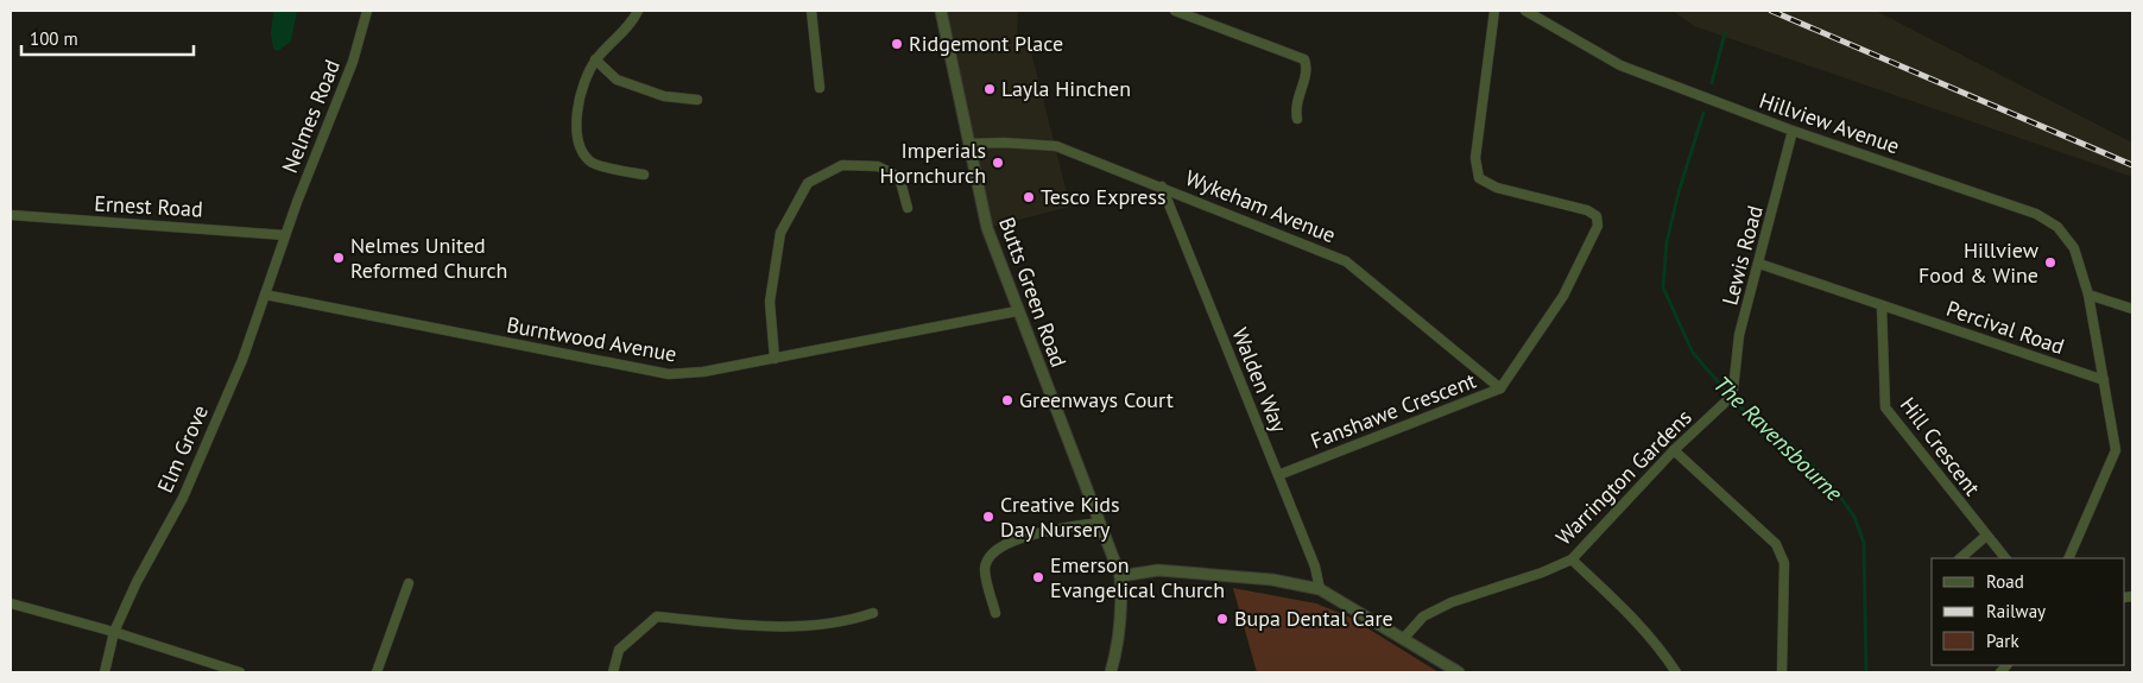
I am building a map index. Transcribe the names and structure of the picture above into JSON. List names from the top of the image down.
{
  "streets": {
    "street": [
      "Nelmes Road",
      "Hillview Avenue",
      "Ernest Road",
      "Wykeham Avenue",
      "Lewis Road",
      "Butts Green Road",
      "Percival Road",
      "Burntwood Avenue",
      "Walden Way",
      "Fanshawe Crescent",
      "Hill Crescent",
      "Elm Grove",
      "Warrington Gardens"
    ]
  },
  "crossings": [
    ["Nelmes Road", "Ernest Road"],
    ["Nelmes Road", "Elm Grove"],
    ["Hillview Avenue", "Lewis Road"],
    ["Hillview Avenue", "Percival Road"],
    ["Ernest Road", "Elm Grove"],
    ["Wykeham Avenue", "Butts Green Road"],
    ["Wykeham Avenue", "Walden Way"],
    ["Wykeham Avenue", "Fanshawe Crescent"],
    ["Lewis Road", "Percival Road"],
    ["Lewis Road", "Warrington Gardens"],
    ["Butts Green Road", "Burntwood Avenue"],
    ["Percival Road", "Hill Crescent"],
    ["Burntwood Avenue", "Elm Grove"],
    ["Walden Way", "Fanshawe Crescent"]
  ],
  "water": ["The Ravensbourne"],
  "places": [
    "Ridgemont Place",
    "Layla Hinchen",
    "Imperials Hornchurch",
    "Tesco Express",
    "Nelmes United Reformed Church",
    "Hillview Food & Wine",
    "Greenways Court",
    "Creative Kids Day Nursery",
    "Emerson Evangelical Church",
    "Bupa Dental Care"
  ],
  "legend": ["Road", "Railway", "Park"],
  "scale_bar": "100 m"
}
